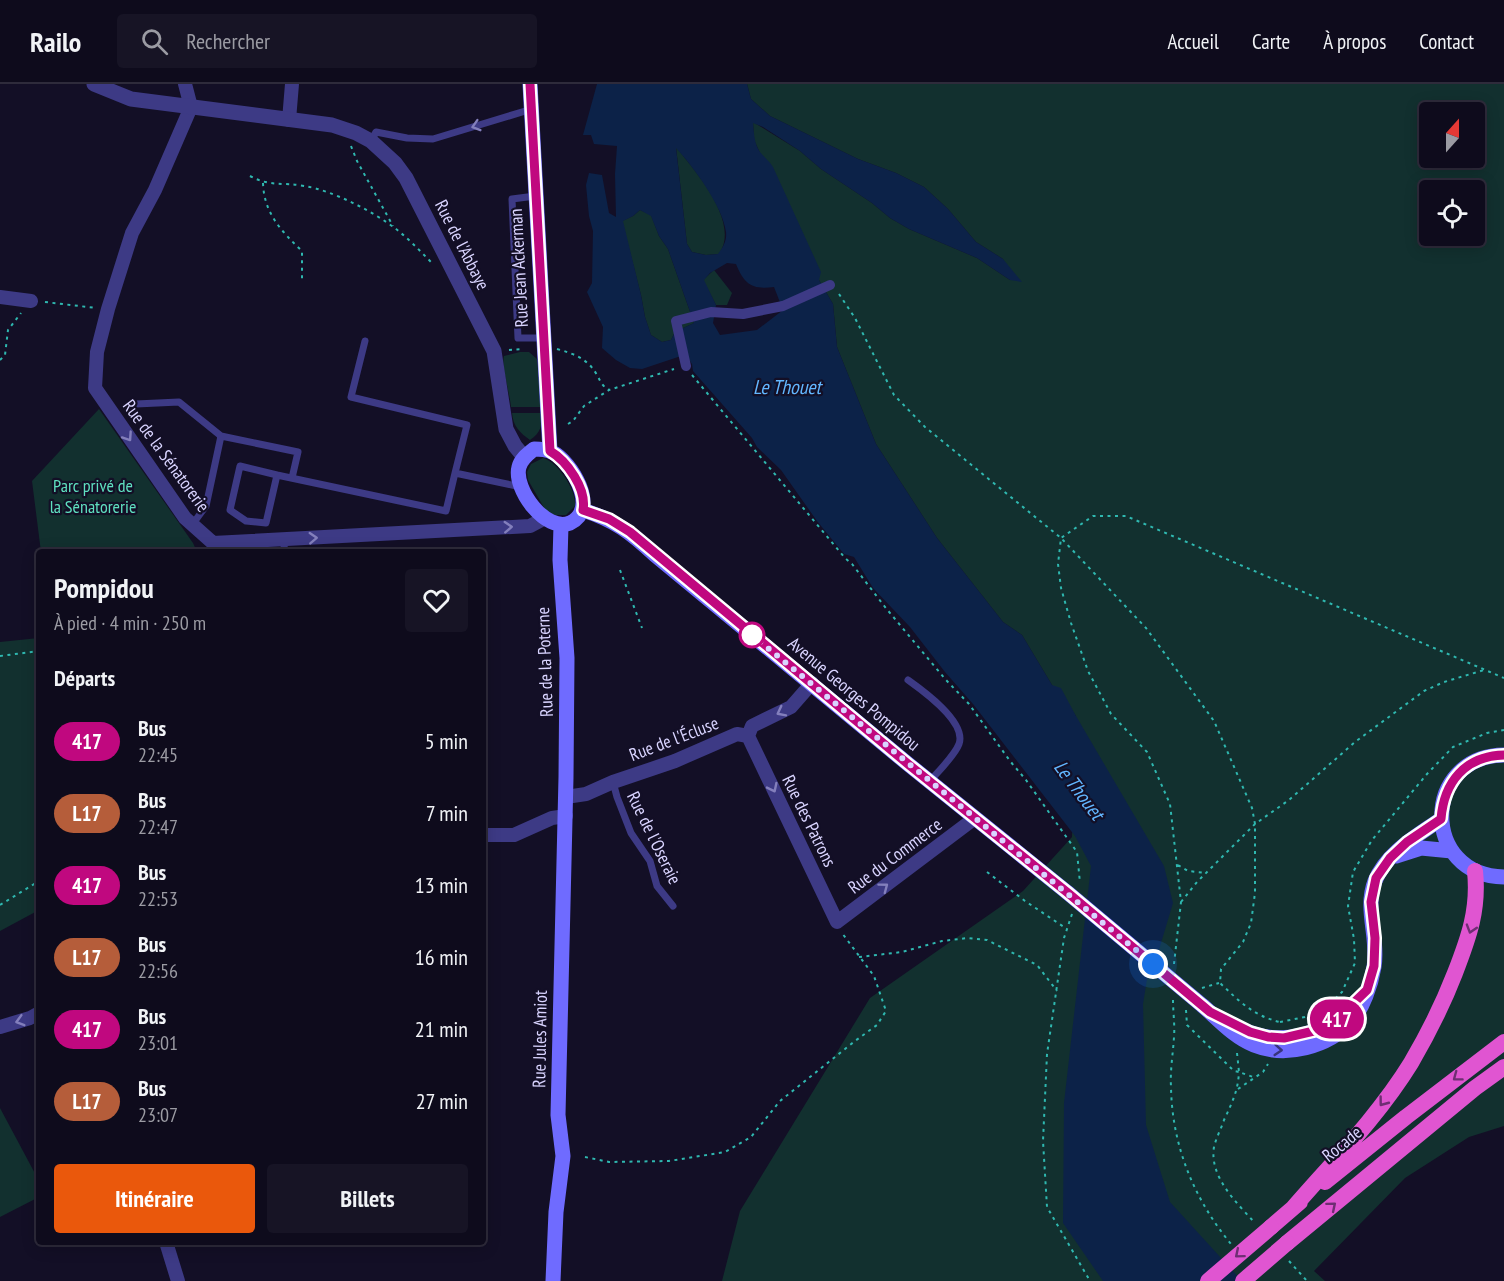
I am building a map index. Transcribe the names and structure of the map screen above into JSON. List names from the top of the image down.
{
  "streets": {
    "highway": ["Rocade"],
    "main road": [
      "Rue Jean Ackerman",
      "Rue de la Poterne",
      "Avenue Georges Pompidou",
      "Rue Jules Amiot"
    ],
    "street": [
      "Rue de l'Abbaye",
      "Rue de la Sénatorerie",
      "Rue de l'Écluse",
      "Rue des Patrons",
      "Rue du Commerce"
    ],
    "lane": ["Rue de l'Oseraie"]
  },
  "crossings": [
    ["Rue de l'Abbaye", "Rue Jean Ackerman"],
    ["Rue de l'Abbaye", "Rue de la Sénatorerie"],
    ["Rue de l'Abbaye", "Rue de la Poterne"],
    ["Rue de l'Abbaye", "Avenue Georges Pompidou"],
    ["Rue Jean Ackerman", "Rue de la Sénatorerie"],
    ["Rue Jean Ackerman", "Rue de la Poterne"],
    ["Rue Jean Ackerman", "Avenue Georges Pompidou"],
    ["Rue de la Sénatorerie", "Rue de la Poterne"],
    ["Rue de la Sénatorerie", "Avenue Georges Pompidou"],
    ["Rue de la Poterne", "Avenue Georges Pompidou"],
    ["Rue de la Poterne", "Rue de l'Écluse"],
    ["Rue de la Poterne", "Rue Jules Amiot"],
    ["Avenue Georges Pompidou", "Rue de l'Écluse"],
    ["Avenue Georges Pompidou", "Rue du Commerce"],
    ["Rue de l'Écluse", "Rue des Patrons"],
    ["Rue de l'Écluse", "Rue de l'Oseraie"],
    ["Rue de l'Écluse", "Rue Jules Amiot"],
    ["Rue des Patrons", "Rue du Commerce"]
  ],
  "one_way": ["Rue des Patrons", "Rue du Commerce"],
  "water": ["Le Thouet"],
  "parks": ["Parc privé de la Sénatorerie"],
  "lines": ["bus line 417"],
  "north": "top",
  "page": {
    "header": "Railo",
    "search": "Rechercher",
    "nav": [
      "Accueil",
      "Carte",
      "À propos",
      "Contact"
    ],
    "on_map": "417",
    "heading": [
      ["Pompidou", "À pied · 4 min · 250 m"],
      "Départs"
    ],
    "list": [
      {
        "mark": "417",
        "name": "Bus",
        "note": "22:45",
        "value": "5 min"
      },
      {
        "mark": "L17",
        "name": "Bus",
        "note": "22:47",
        "value": "7 min"
      },
      {
        "mark": "417",
        "name": "Bus",
        "note": "22:53",
        "value": "13 min"
      },
      {
        "mark": "L17",
        "name": "Bus",
        "note": "22:56",
        "value": "16 min"
      },
      {
        "mark": "417",
        "name": "Bus",
        "note": "23:01",
        "value": "21 min"
      },
      {
        "mark": "L17",
        "name": "Bus",
        "note": "23:07",
        "value": "27 min"
      }
    ],
    "buttons": ["Itinéraire", "Billets"]
  }
}
